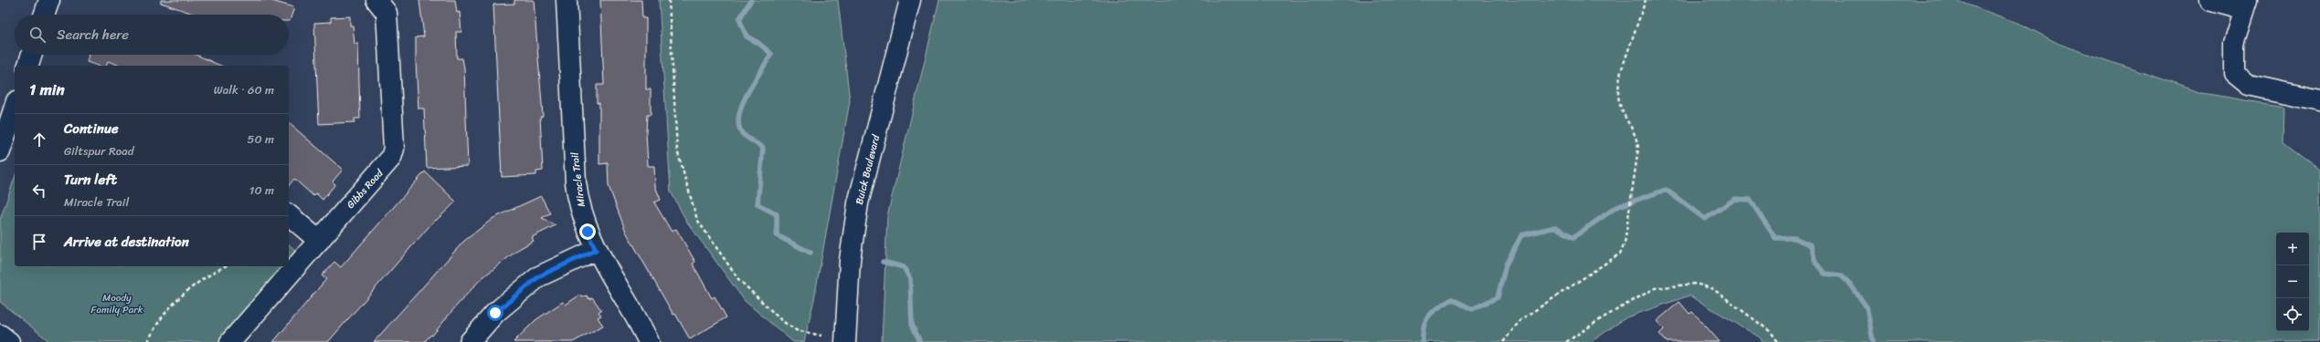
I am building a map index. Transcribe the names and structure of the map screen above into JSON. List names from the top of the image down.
{
  "streets": {
    "street": ["Buick Boulevard", "Miracle Trail", "Gibbs Road"]
  },
  "parks": ["Moody Family Park"],
  "page": {
    "search": "Search here",
    "heading": ["1 min", "Walk · 60 m"],
    "list": [
      ["Continue", "Giltspur Road", "50 m"],
      ["Turn left", "Miracle Trail", "10 m"],
      "Arrive at destination"
    ],
    "map_buttons": ["+", "−"]
  }
}
